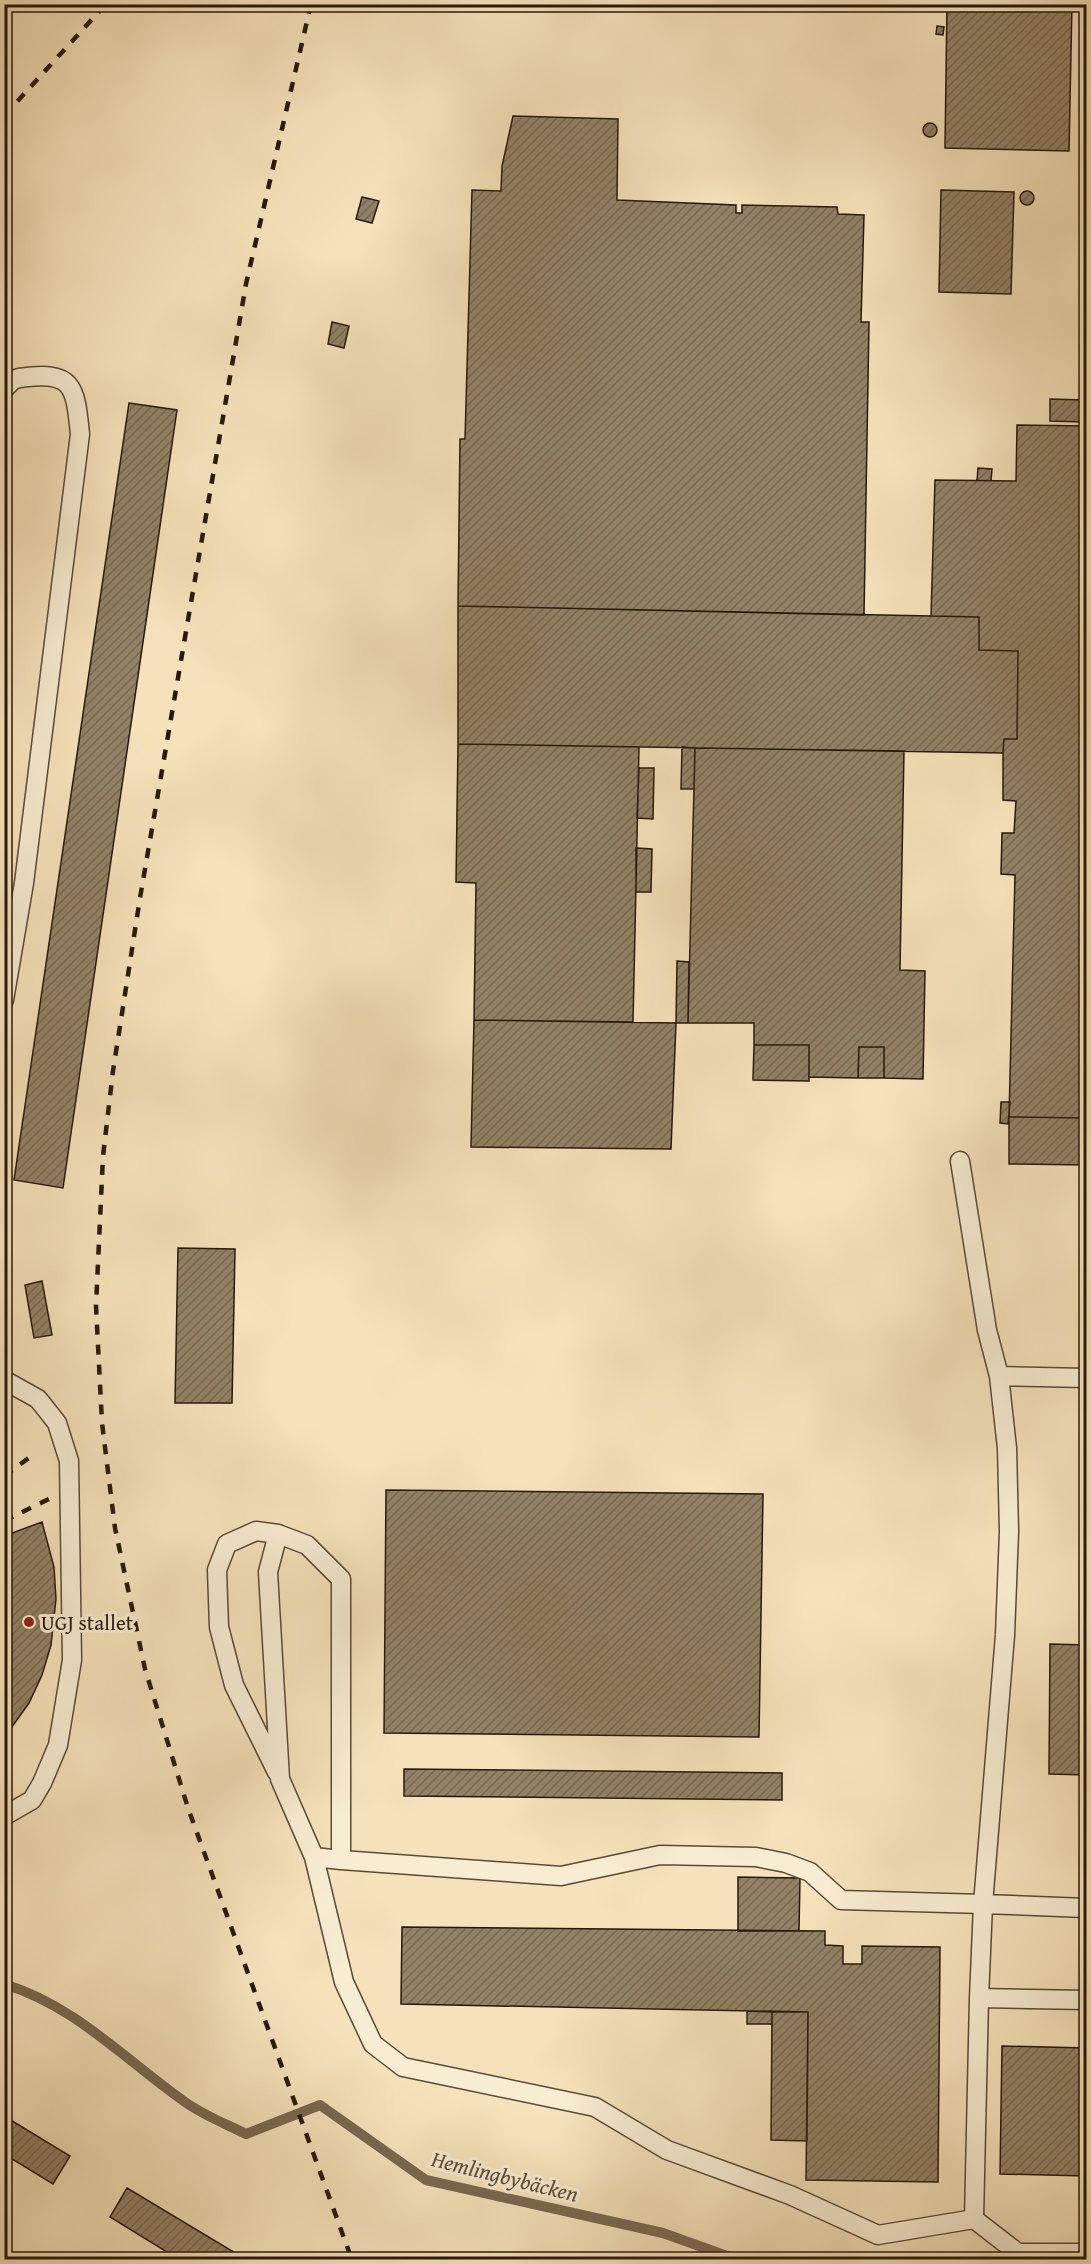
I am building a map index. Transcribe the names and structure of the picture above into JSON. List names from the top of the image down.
{
  "water": ["Hemlingbybäcken"],
  "places": ["UGJ stallet"]
}
